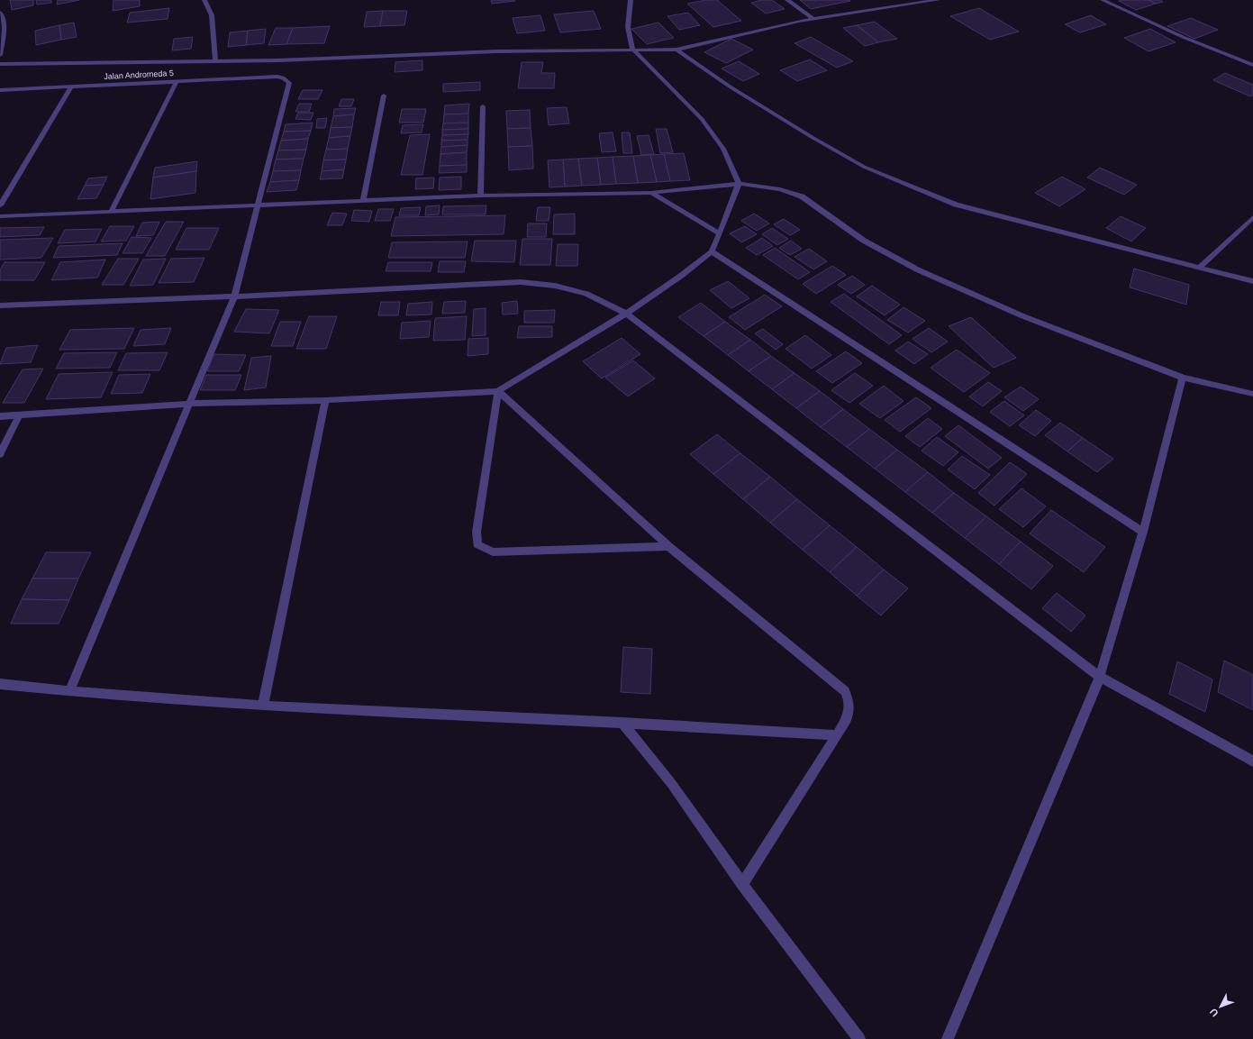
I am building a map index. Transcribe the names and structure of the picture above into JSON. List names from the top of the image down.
{
  "streets": {
    "street": ["Jalan Andromeda 5"]
  },
  "north": "bottom left"
}
